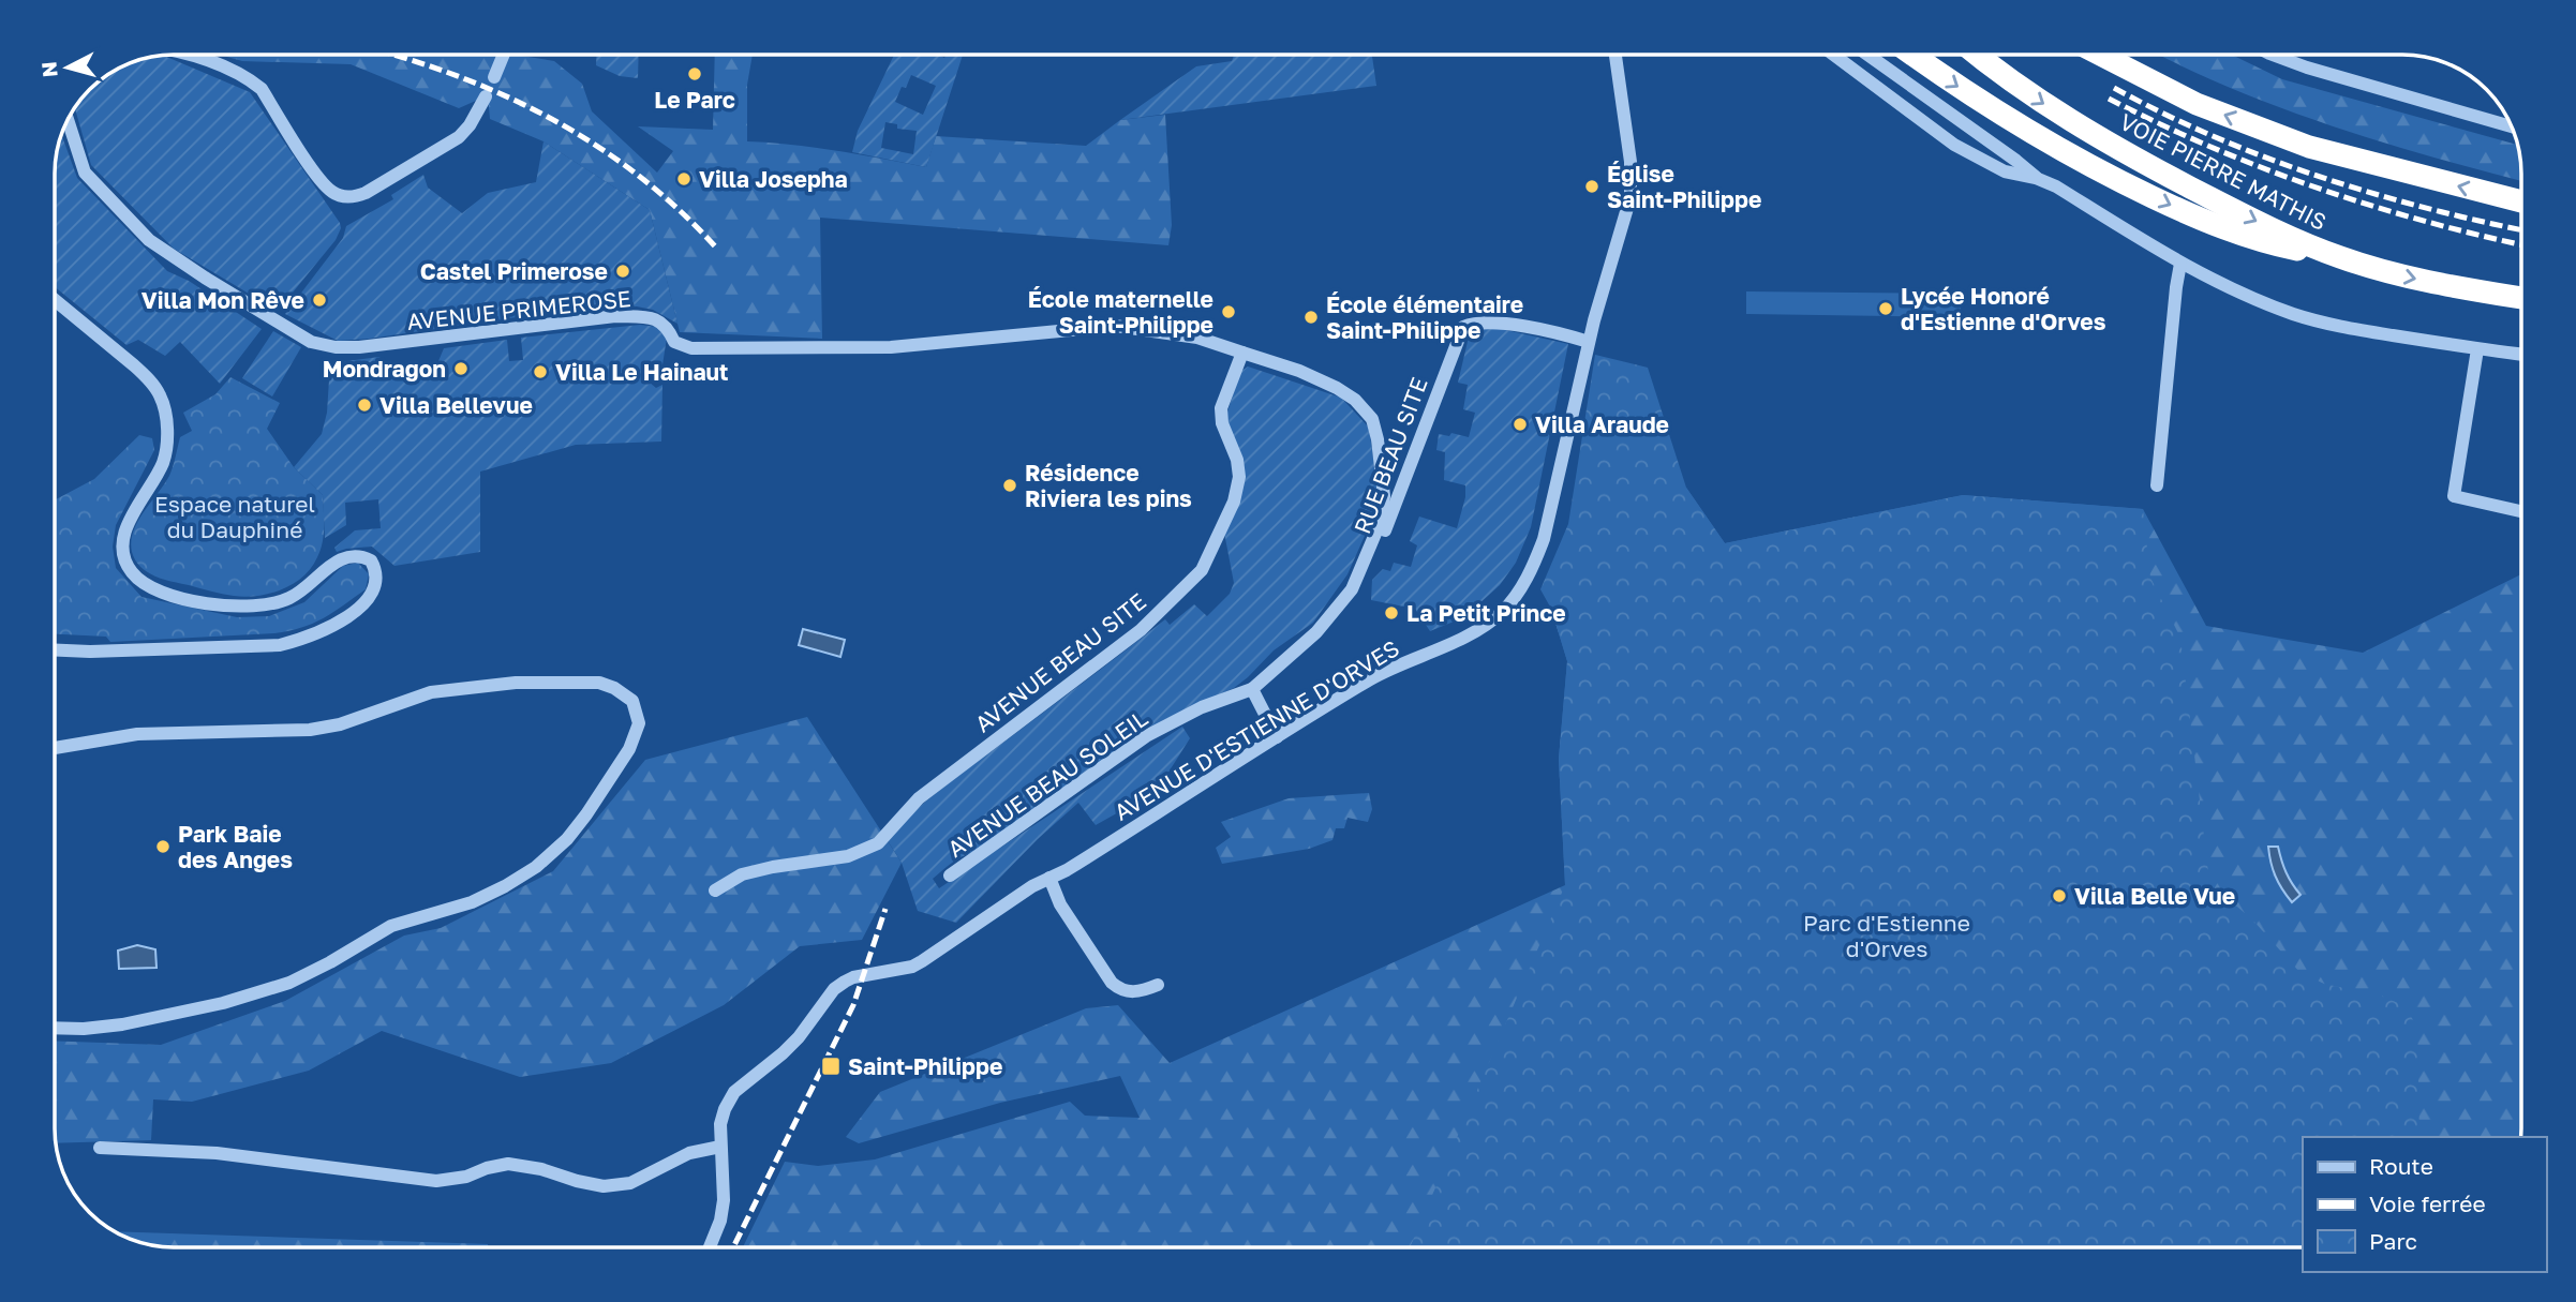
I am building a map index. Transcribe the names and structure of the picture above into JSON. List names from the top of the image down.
{
  "streets": {
    "highway": ["VOIE PIERRE MATHIS"],
    "street": [
      "AVENUE PRIMEROSE",
      "RUE BEAU SITE",
      "AVENUE BEAU SITE",
      "AVENUE D'ESTIENNE D'ORVES",
      "AVENUE BEAU SOLEIL"
    ]
  },
  "crossings": [
    ["AVENUE PRIMEROSE", "AVENUE BEAU SITE"],
    ["RUE BEAU SITE", "AVENUE D'ESTIENNE D'ORVES"]
  ],
  "parks": ["Espace naturel du Dauphiné", "Parc d'Estienne d'Orves"],
  "places": {
    "other": [
      "Le Parc",
      "Villa Josepha",
      "Église Saint-Philippe",
      "Castel Primerose",
      "Villa Mon Rêve",
      "Lycée Honoré d'Estienne d'Orves",
      "École maternelle Saint-Philippe",
      "École élémentaire Saint-Philippe",
      "Mondragon",
      "Villa Le Hainaut",
      "Villa Bellevue",
      "Villa Araude",
      "Résidence Riviera les pins",
      "La Petit Prince",
      "Park Baie des Anges",
      "Villa Belle Vue"
    ],
    "transit": ["Saint-Philippe"]
  },
  "legend": ["Route", "Voie ferrée", "Parc"],
  "north": "left"
}
